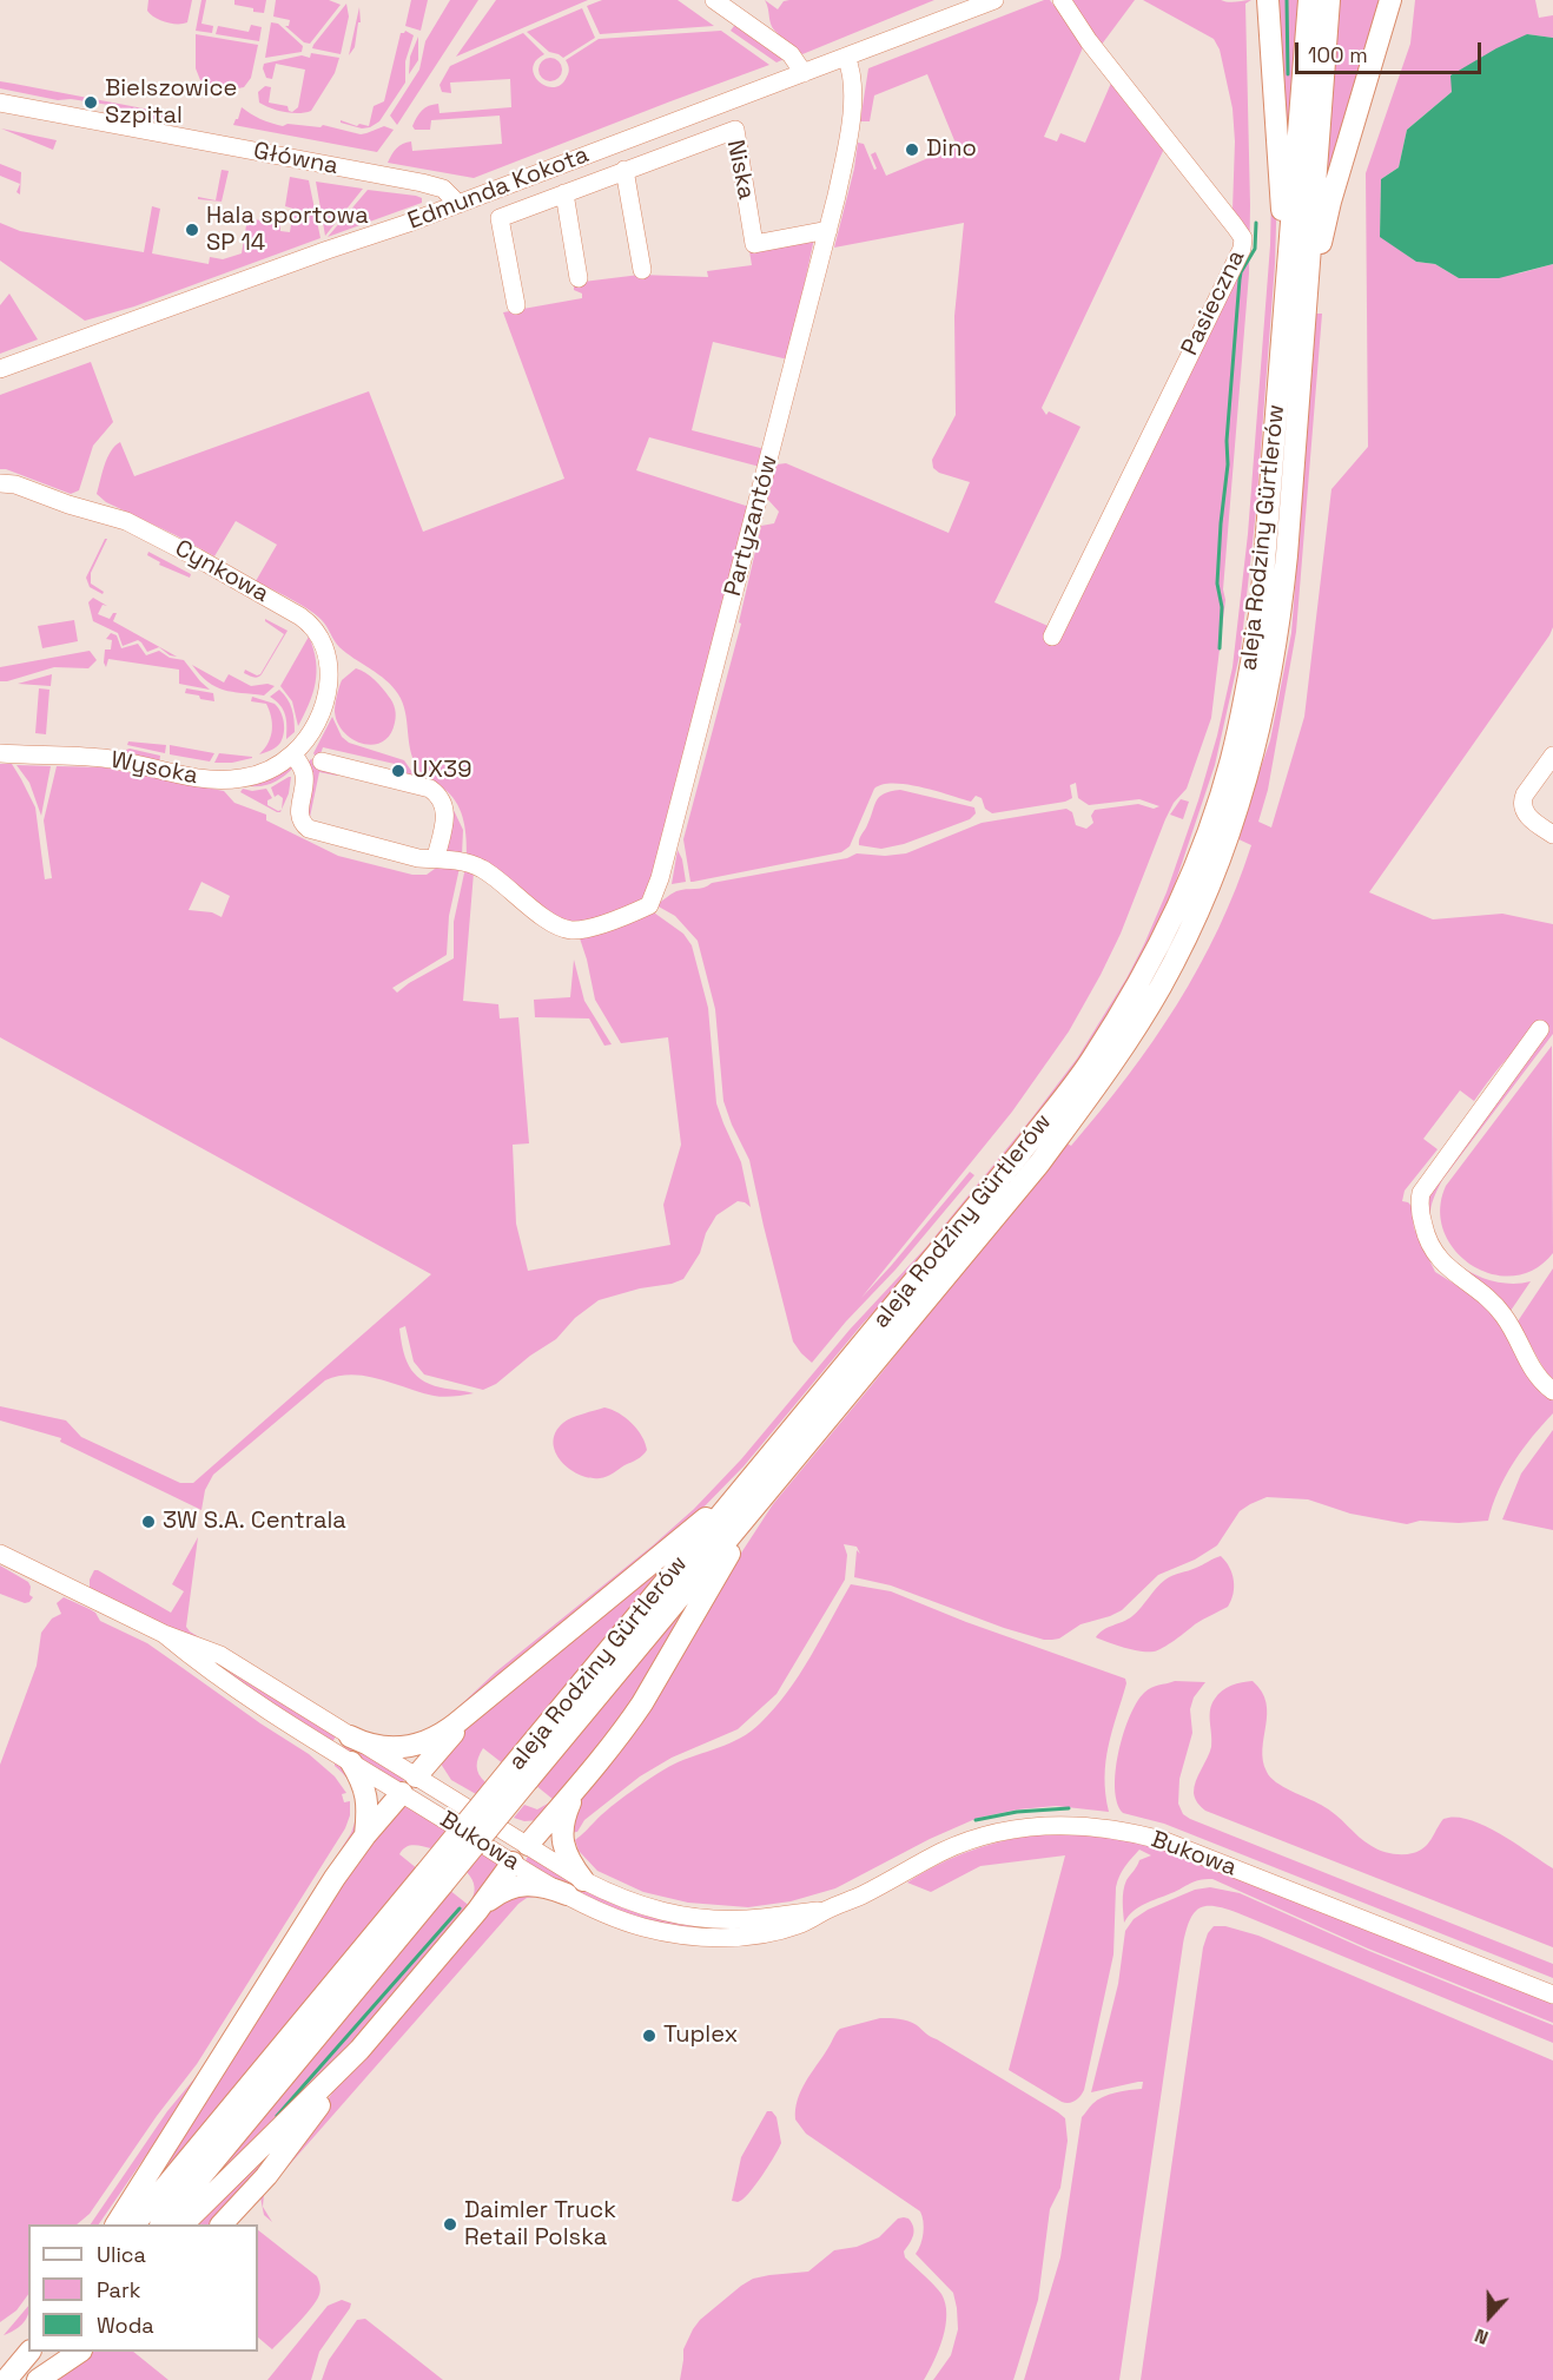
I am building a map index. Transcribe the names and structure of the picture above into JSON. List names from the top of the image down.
{
  "streets": {
    "main road": ["aleja Rodziny Gürtlerów"],
    "street": [
      "Główna",
      "Niska",
      "Edmunda Kokota",
      "Pasieczna",
      "Partyzantów",
      "Cynkowa",
      "Wysoka",
      "Bukowa"
    ]
  },
  "crossings": [
    ["Główna", "Edmunda Kokota"],
    ["Niska", "Partyzantów"],
    ["Edmunda Kokota", "Partyzantów"],
    ["Cynkowa", "Wysoka"]
  ],
  "places": [
    "Bielszowice Szpital",
    "Dino",
    "Hala sportowa SP 14",
    "UX39",
    "3W S.A. Centrala",
    "Tuplex",
    "Daimler Truck Retail Polska"
  ],
  "legend": ["Ulica", "Park", "Woda"],
  "scale_bar": "100 m",
  "north": "bottom"
}
